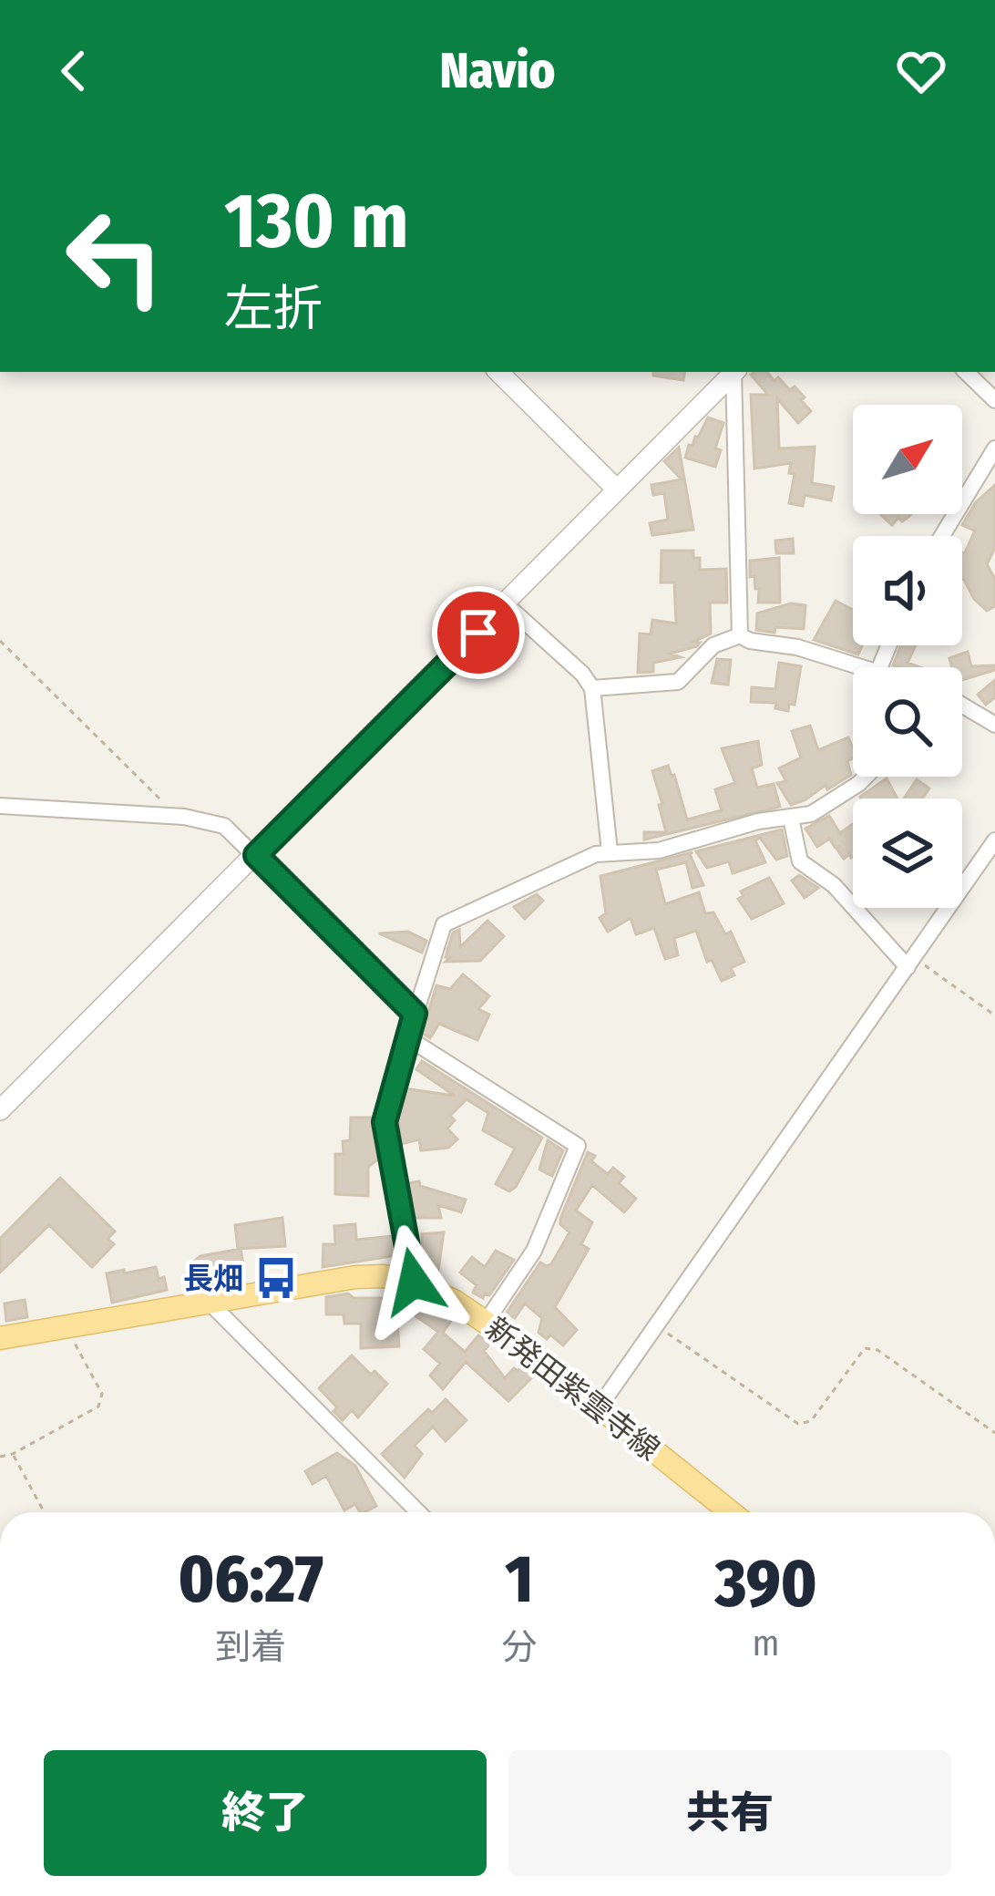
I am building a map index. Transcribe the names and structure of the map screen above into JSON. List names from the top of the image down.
{
  "streets": {
    "main road": ["新発田紫雲寺線"]
  },
  "places": {
    "bus stop": ["長畑"]
  },
  "north": "top right",
  "page": {
    "header": "Navio",
    "turn": ["130 m", "左折"],
    "eta": [
      "06:27",
      "到着",
      "1",
      "分",
      "390",
      "m"
    ],
    "buttons": ["終了", "共有"]
  }
}
